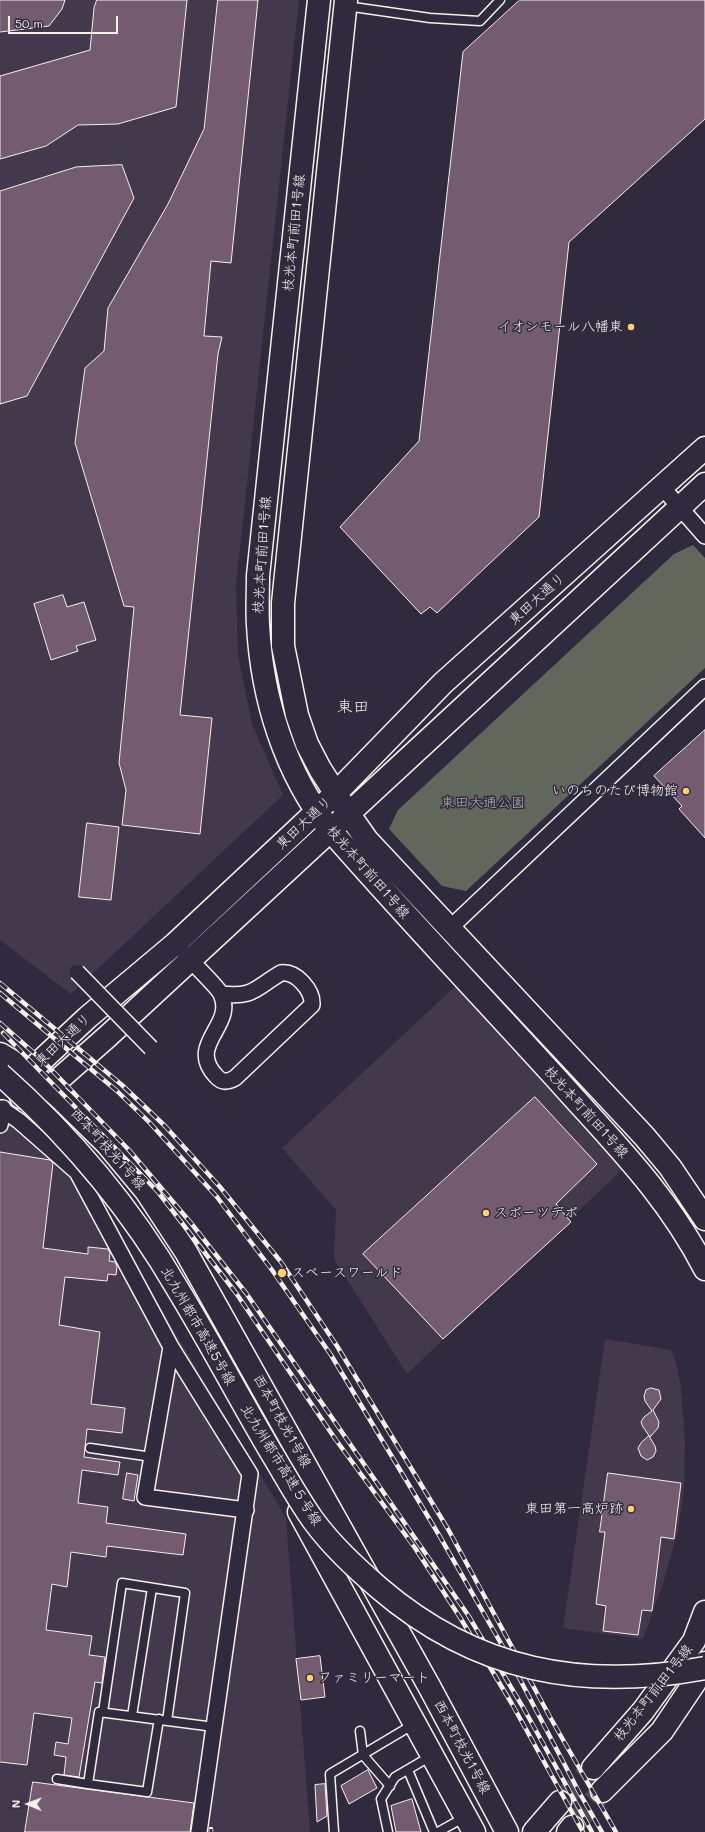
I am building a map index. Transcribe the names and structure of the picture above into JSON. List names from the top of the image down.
{
  "streets": {
    "main road": [
      "枝光本町前田1号線",
      "東田大通り",
      "西本町枝光1号線",
      "北九州都市高速5号線",
      "北九州都市高速５号線"
    ]
  },
  "crossings": [
    ["枝光本町前田1号線", "東田大通り"],
    ["東田大通り", "西本町枝光1号線"],
    ["北九州都市高速5号線", "北九州都市高速５号線"]
  ],
  "districts": ["東田"],
  "parks": ["東田大通公園"],
  "places": [
    "イオンモール八幡東",
    "いのちのたび博物館",
    "スポーツデポ",
    "スペースワールド",
    "東田第一高炉跡",
    "ファミリーマート"
  ],
  "scale_bar": "50 m",
  "north": "left"
}
